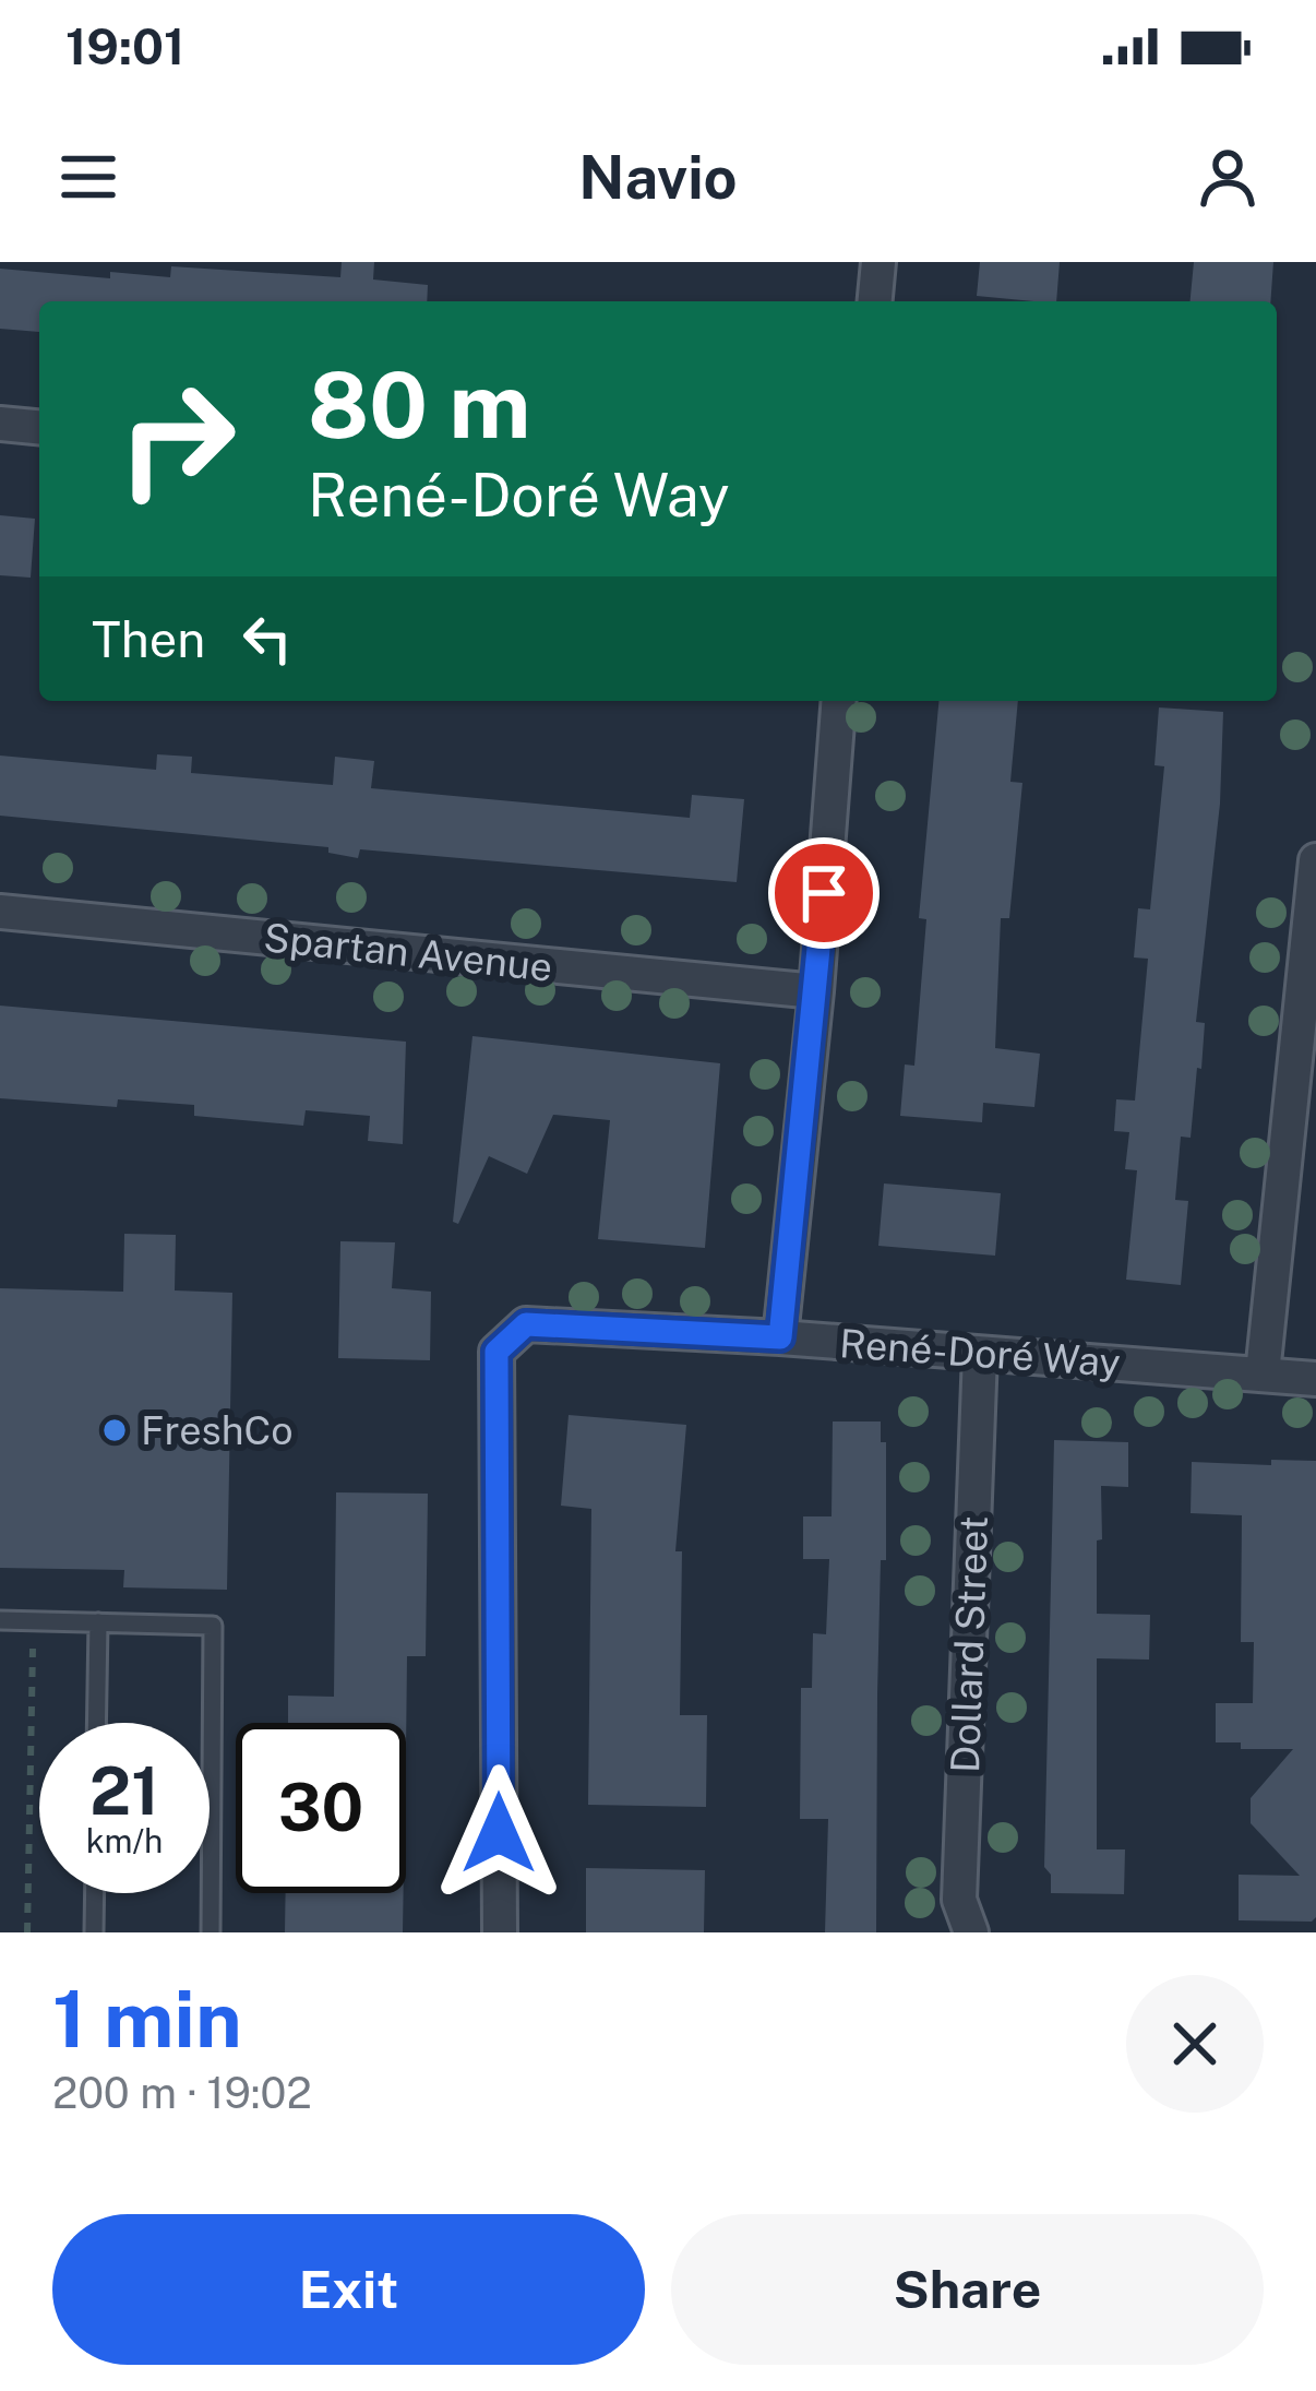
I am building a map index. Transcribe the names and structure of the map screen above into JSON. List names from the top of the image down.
{
  "streets": {
    "street": ["Spartan Avenue", "René-Doré Way", "Dollard Street"]
  },
  "crossings": [
    ["René-Doré Way", "Dollard Street"]
  ],
  "places": ["FreshCo"],
  "page": {
    "status": "19:01",
    "header": "Navio",
    "turn": ["80 m", "René-Doré Way"],
    "then": "Then",
    "speed": "21 km/h",
    "limit": "30",
    "heading": ["1 min", "200 m · 19:02"],
    "buttons": ["Exit", "Share"]
  }
}
